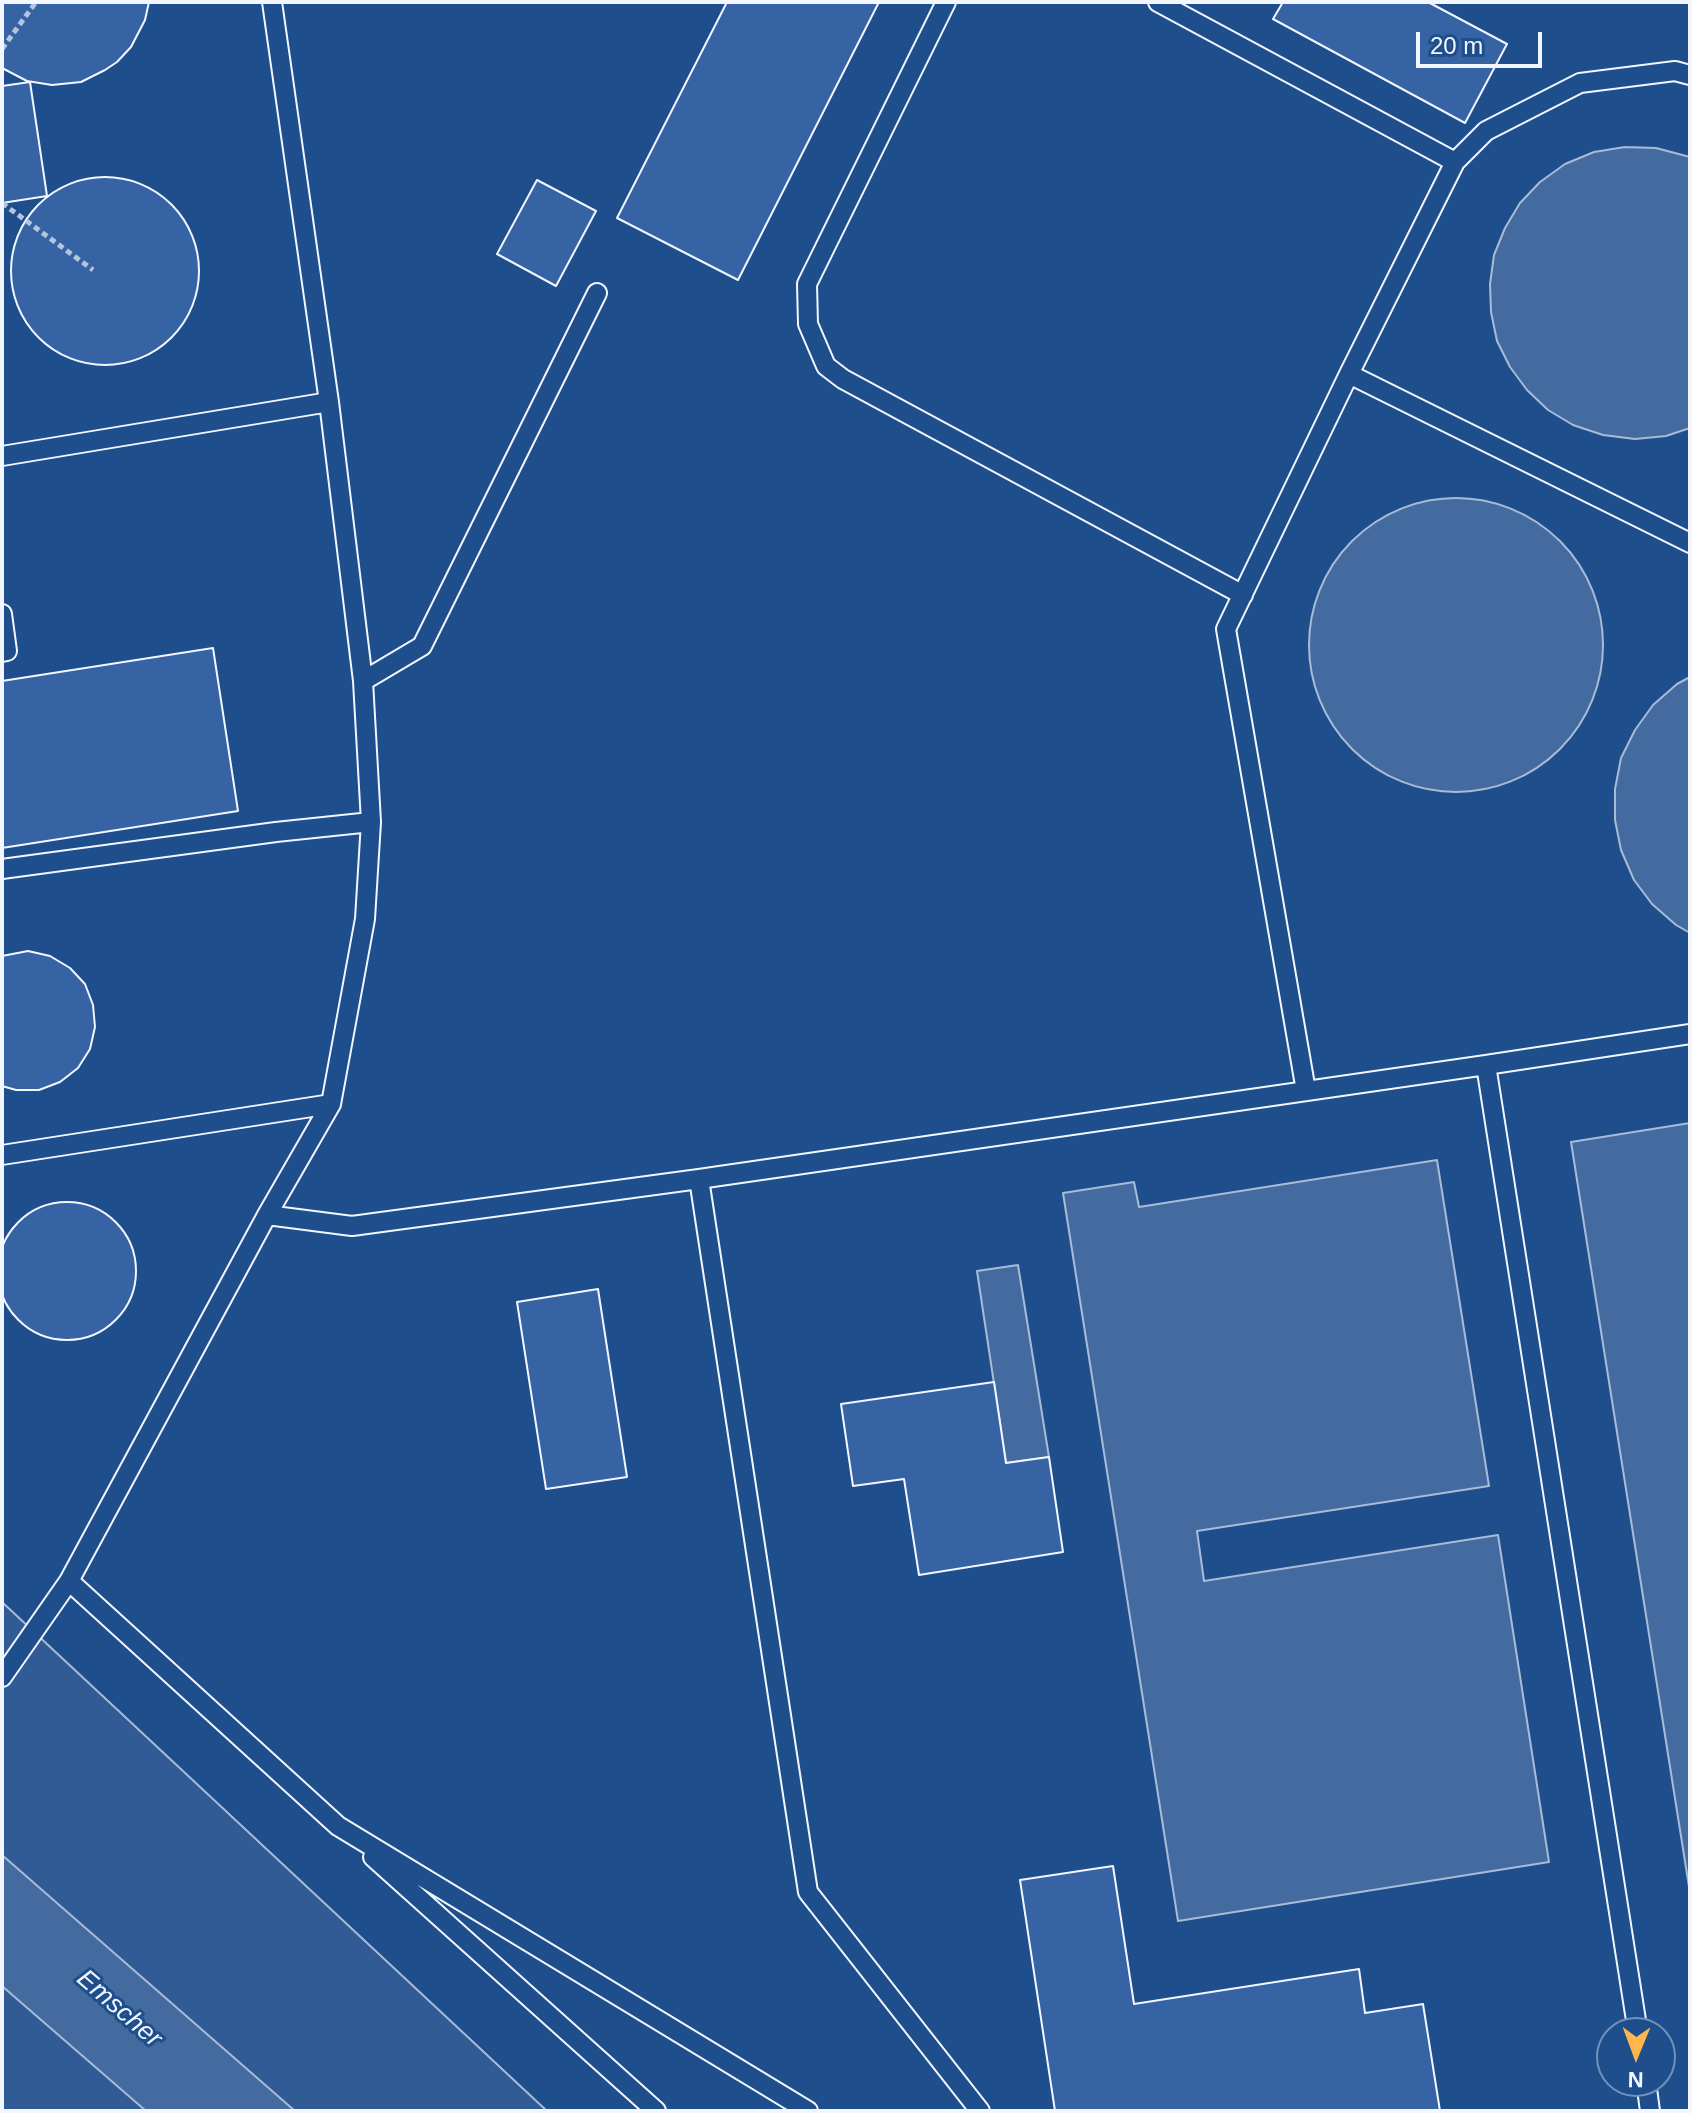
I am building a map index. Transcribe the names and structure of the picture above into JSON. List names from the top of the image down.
{
  "water": ["Emscher"],
  "scale_bar": "20 m",
  "north": "bottom"
}
